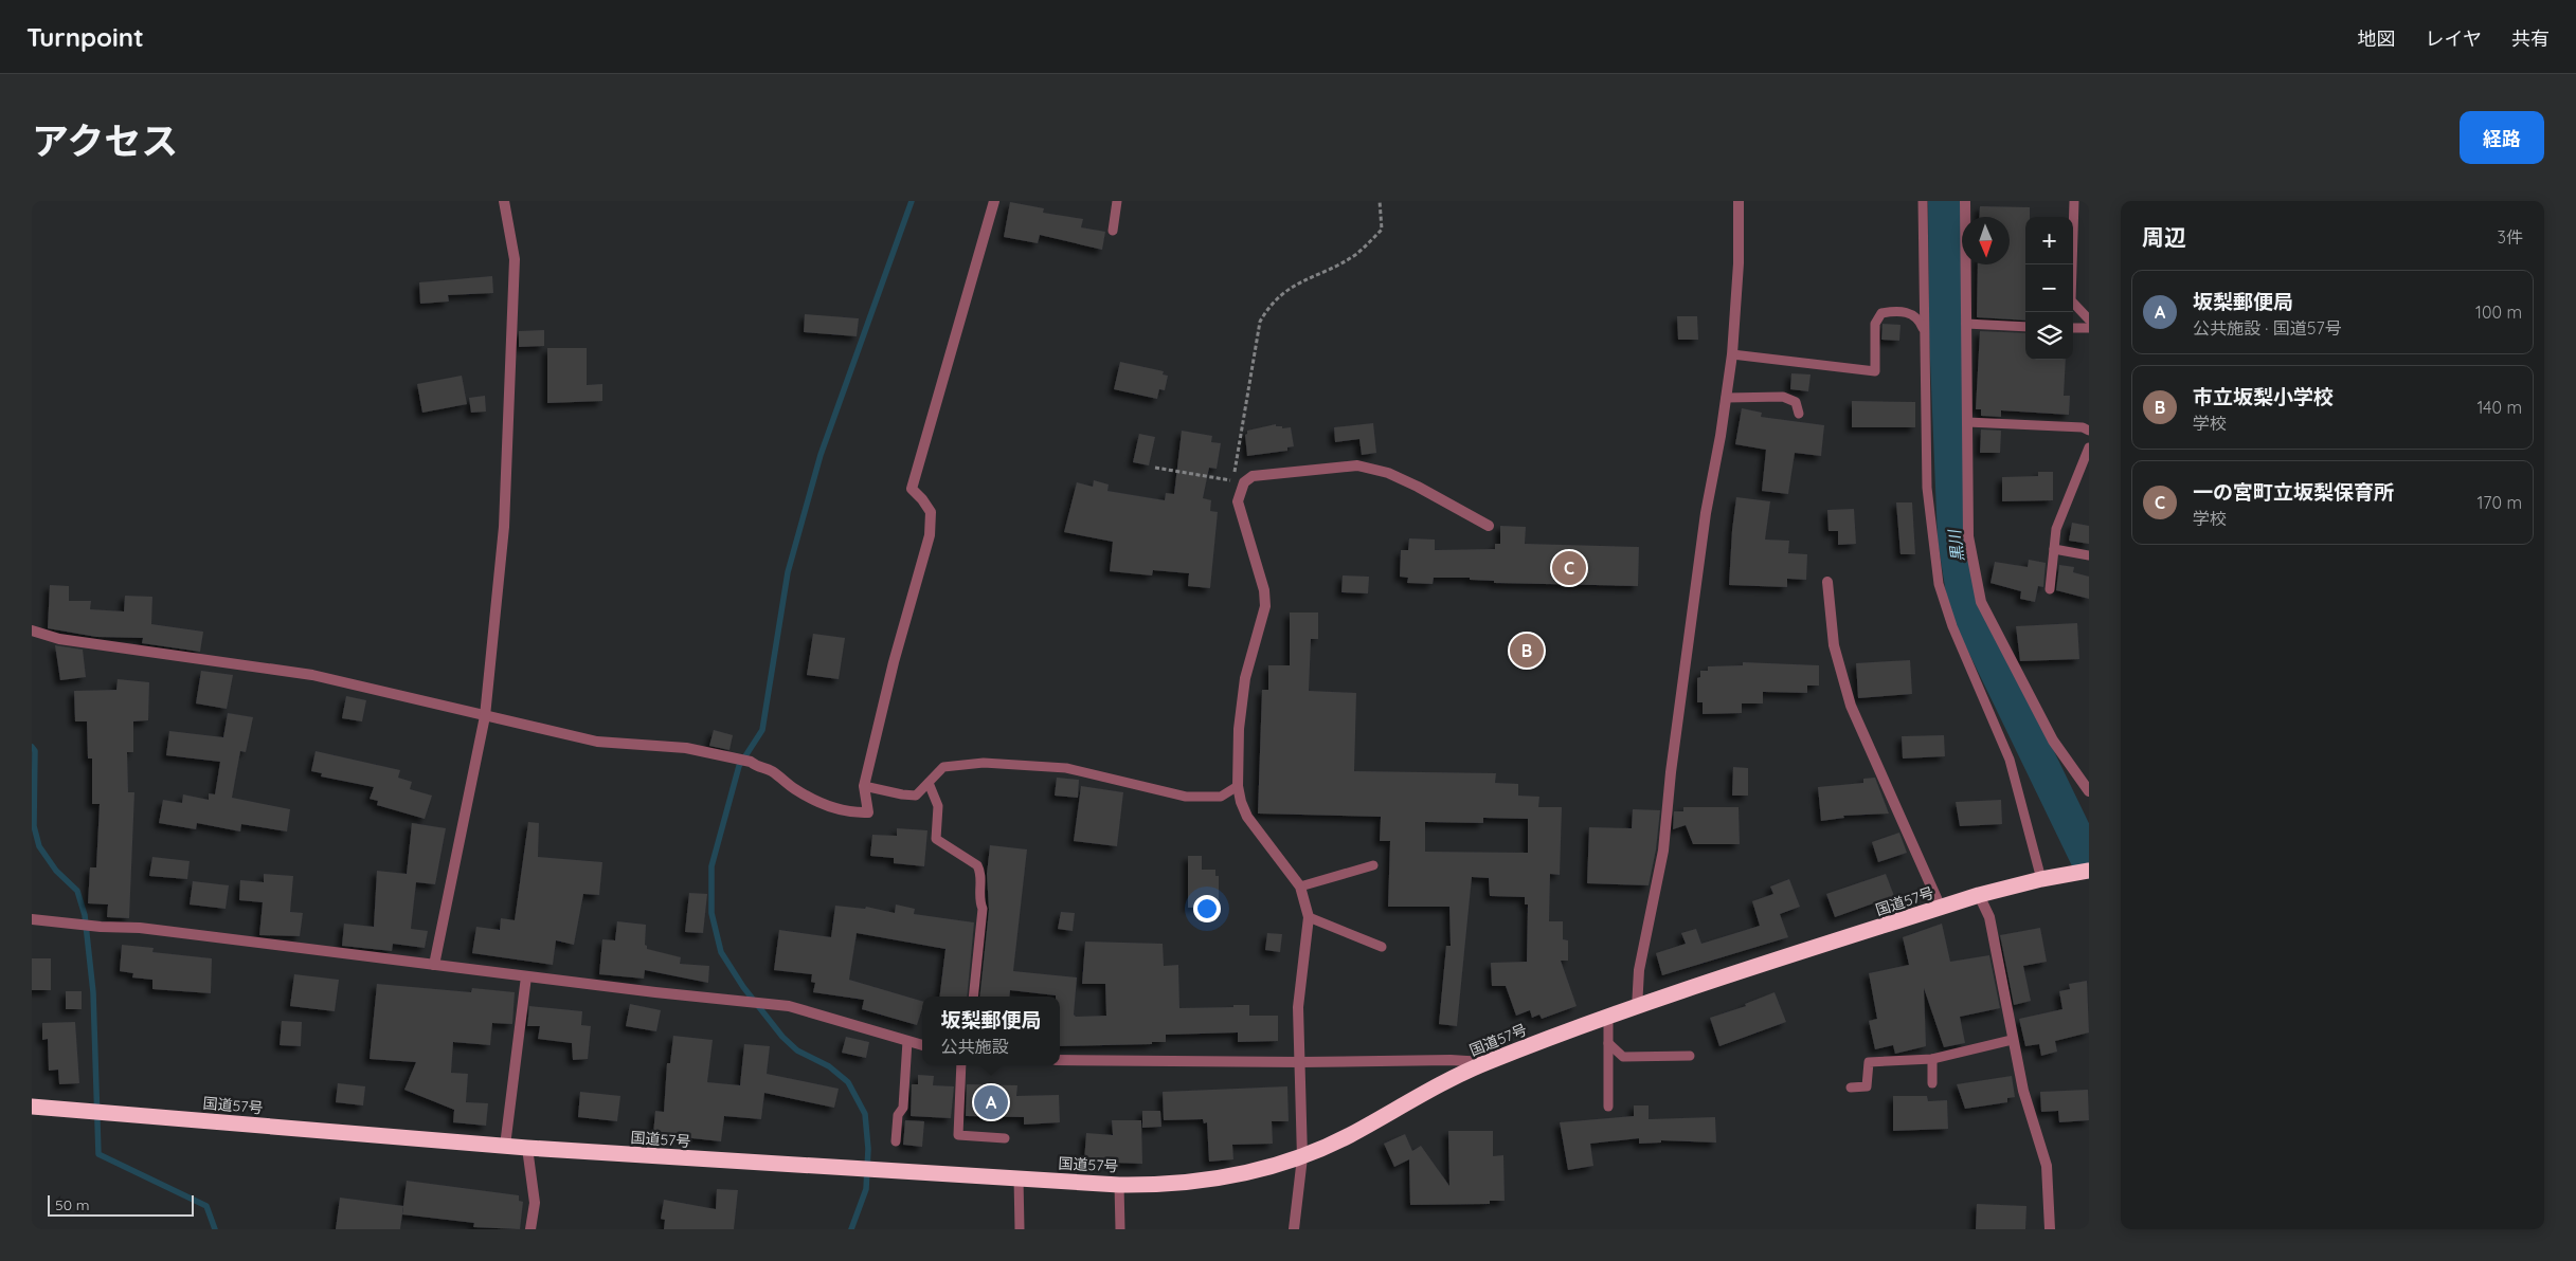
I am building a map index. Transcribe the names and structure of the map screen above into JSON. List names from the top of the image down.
{
  "streets": {
    "highway": ["国道57号"]
  },
  "water": ["黒川"],
  "scale_bar": "50 m",
  "north": "bottom",
  "page": {
    "header": "Turnpoint",
    "nav": ["地図", "レイヤ", "共有"],
    "title": "アクセス",
    "buttons": "経路",
    "heading": ["周辺", "3件"],
    "map_buttons": ["+", "−"],
    "list": [
      {
        "mark": "A",
        "name": "坂梨郵便局",
        "note": "公共施設 · 国道57号",
        "value": "100 m"
      },
      {
        "mark": "B",
        "name": "市立坂梨小学校",
        "note": "学校",
        "value": "140 m"
      },
      {
        "mark": "C",
        "name": "一の宮町立坂梨保育所",
        "note": "学校",
        "value": "170 m"
      }
    ],
    "pins": ["C", "B", "A"],
    "popup": ["坂梨郵便局", "公共施設"],
    "scale": "50 m"
  }
}
